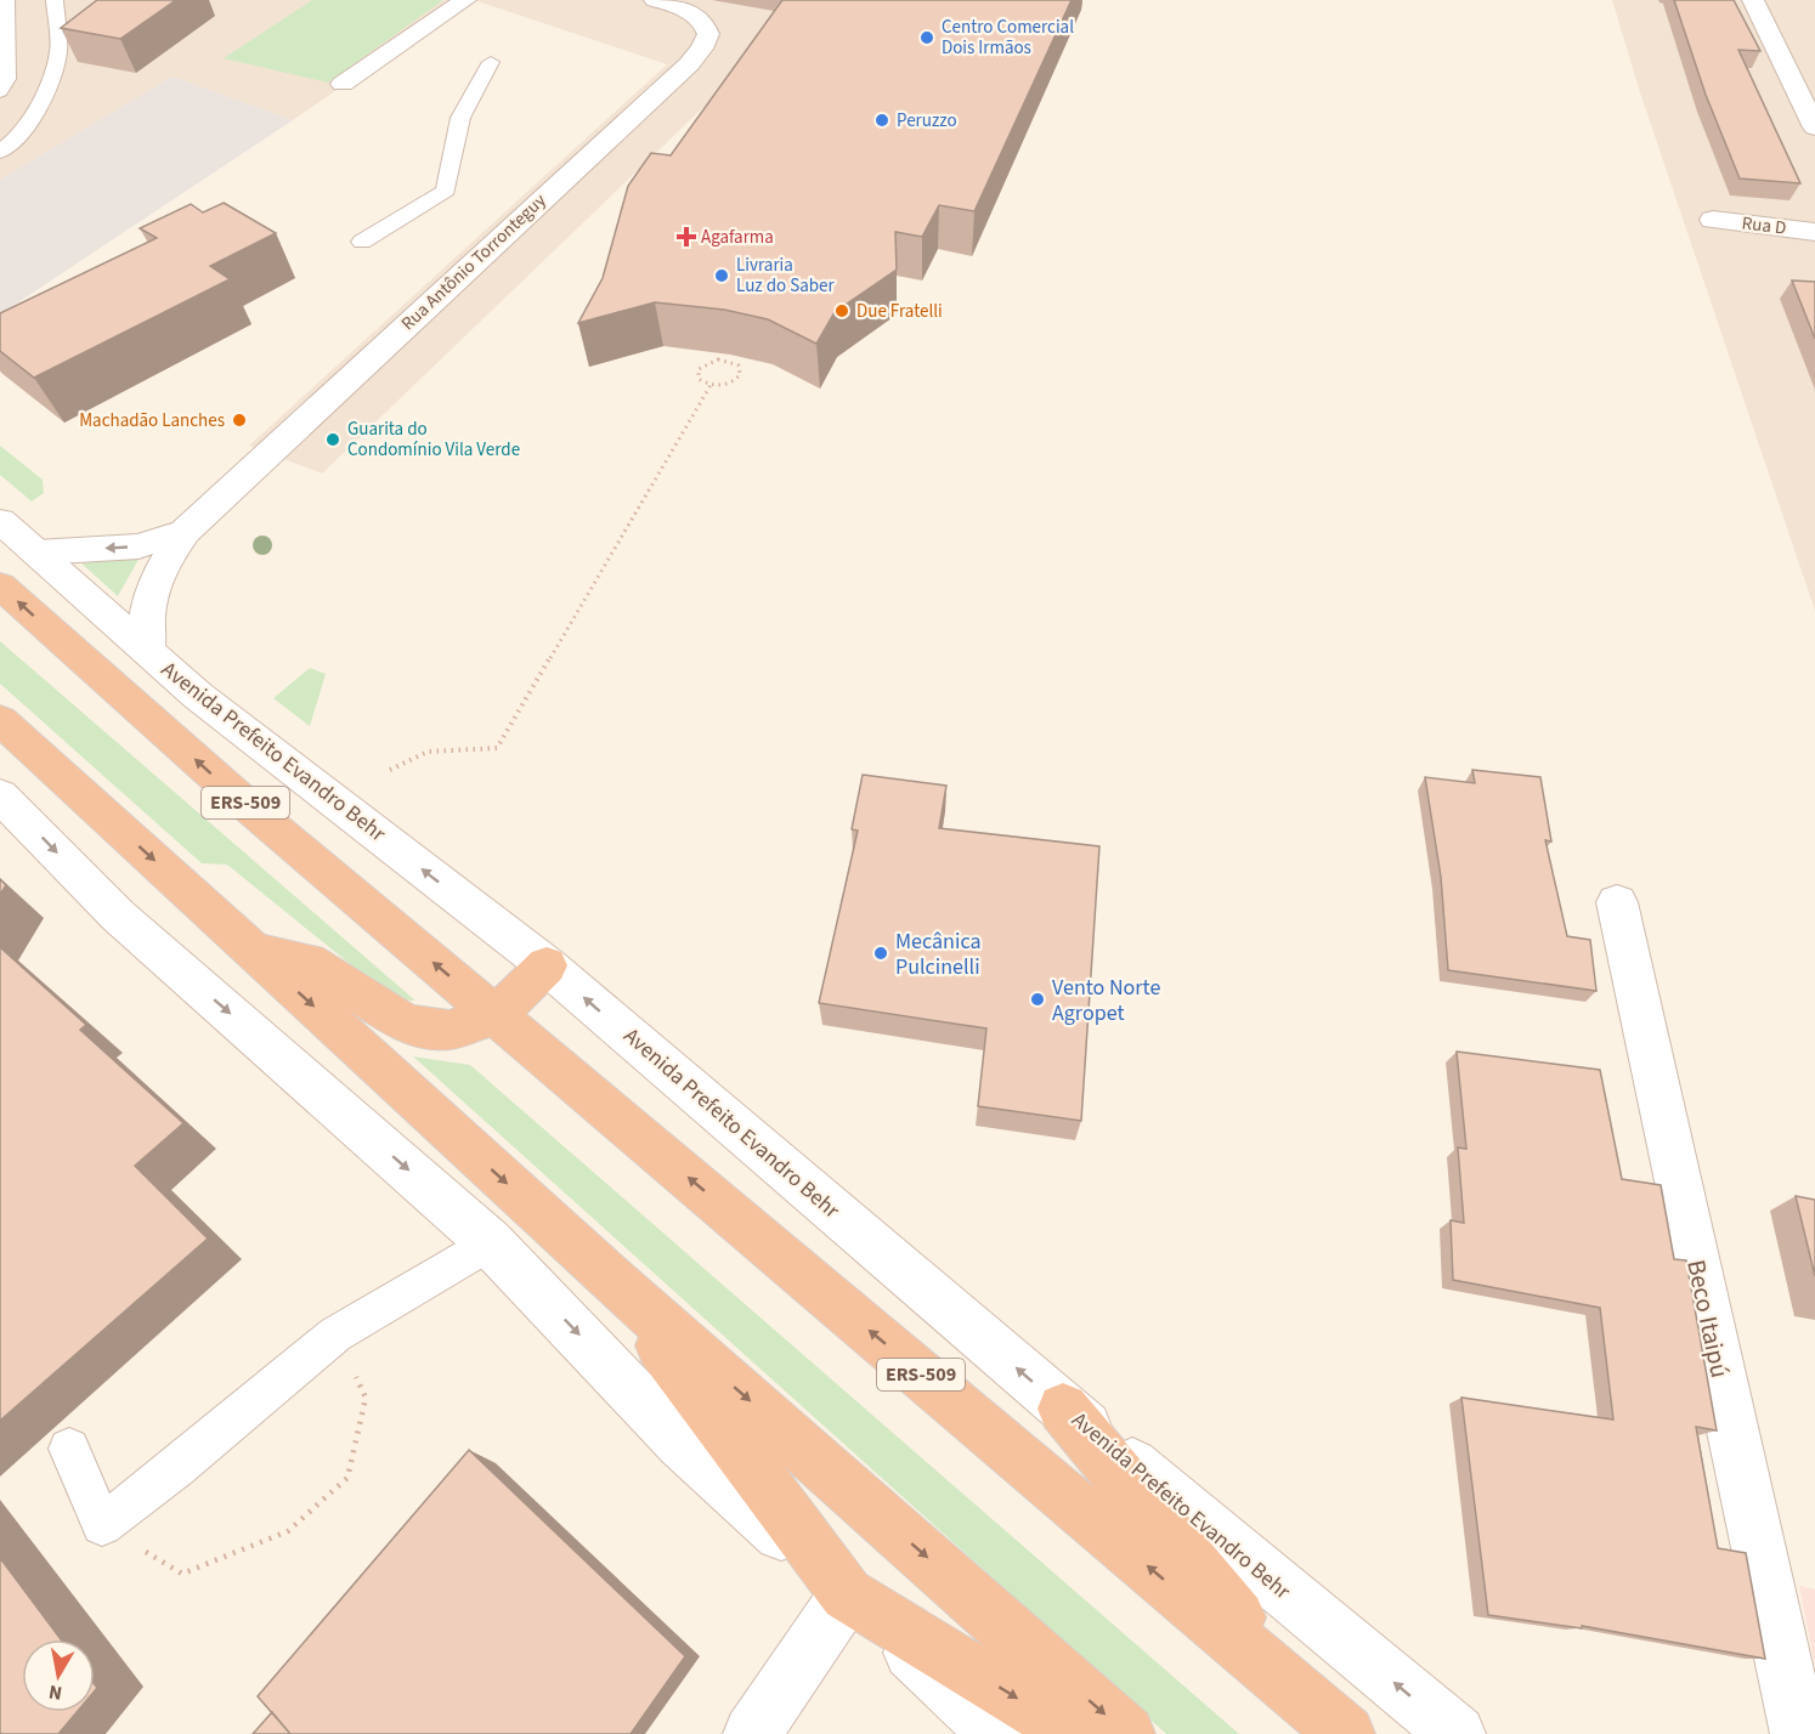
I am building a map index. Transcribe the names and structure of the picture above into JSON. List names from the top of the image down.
{
  "streets": {
    "highway": ["ERS-509"],
    "street": [
      "Rua D",
      "Rua Antônio Torronteguy",
      "Avenida Prefeito Evandro Behr",
      "Beco Itaipú"
    ]
  },
  "crossings": [
    ["Avenida Prefeito Evandro Behr", "ERS-509"]
  ],
  "places": {
    "other": [
      "Centro Comercial Dois Irmãos",
      "Peruzzo",
      "Livraria Luz do Saber",
      "Due Fratelli",
      "Machadão Lanches",
      "Guarita do Condomínio Vila Verde",
      "Mecânica Pulcinelli",
      "Vento Norte Agropet"
    ],
    "health": ["Agafarma"]
  },
  "north": "bottom"
}
